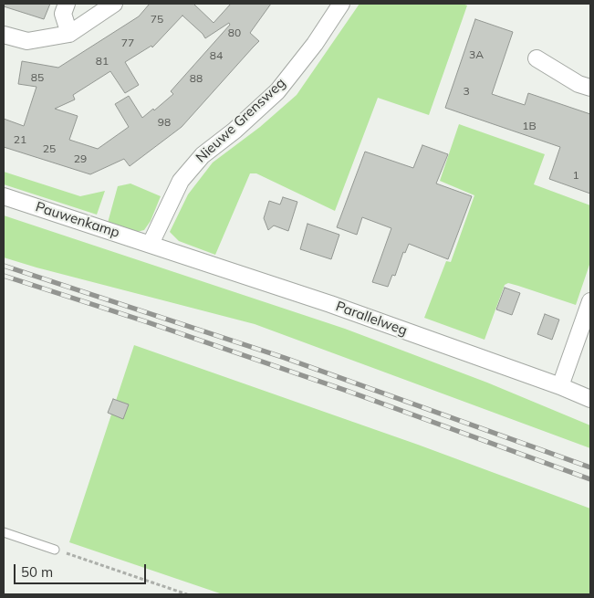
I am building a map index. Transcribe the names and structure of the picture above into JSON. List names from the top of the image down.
{
  "streets": {
    "street": ["Nieuwe Grensweg", "Pauwenkamp", "Parallelweg"]
  },
  "crossings": [
    ["Nieuwe Grensweg", "Pauwenkamp"],
    ["Nieuwe Grensweg", "Parallelweg"],
    ["Pauwenkamp", "Parallelweg"]
  ],
  "house_numbers": [
    "75",
    "80",
    "77",
    "3A",
    "84",
    "81",
    "85",
    "88",
    "3",
    "98",
    "1B",
    "21",
    "25",
    "29",
    "1"
  ],
  "scale_bar": "50 m"
}
